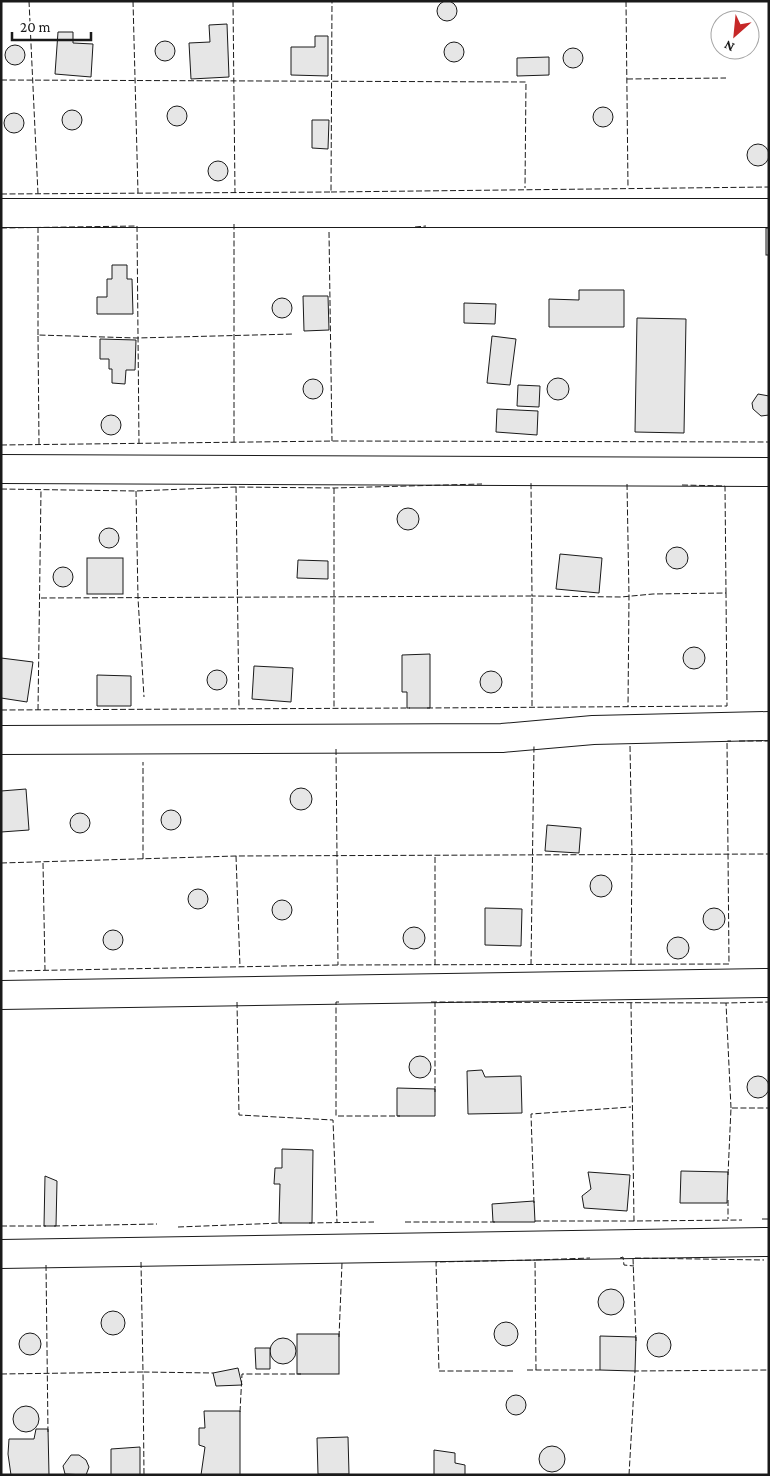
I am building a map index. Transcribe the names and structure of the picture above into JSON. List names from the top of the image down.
{
  "scale_bar": "20 m",
  "north": "bottom left"
}
